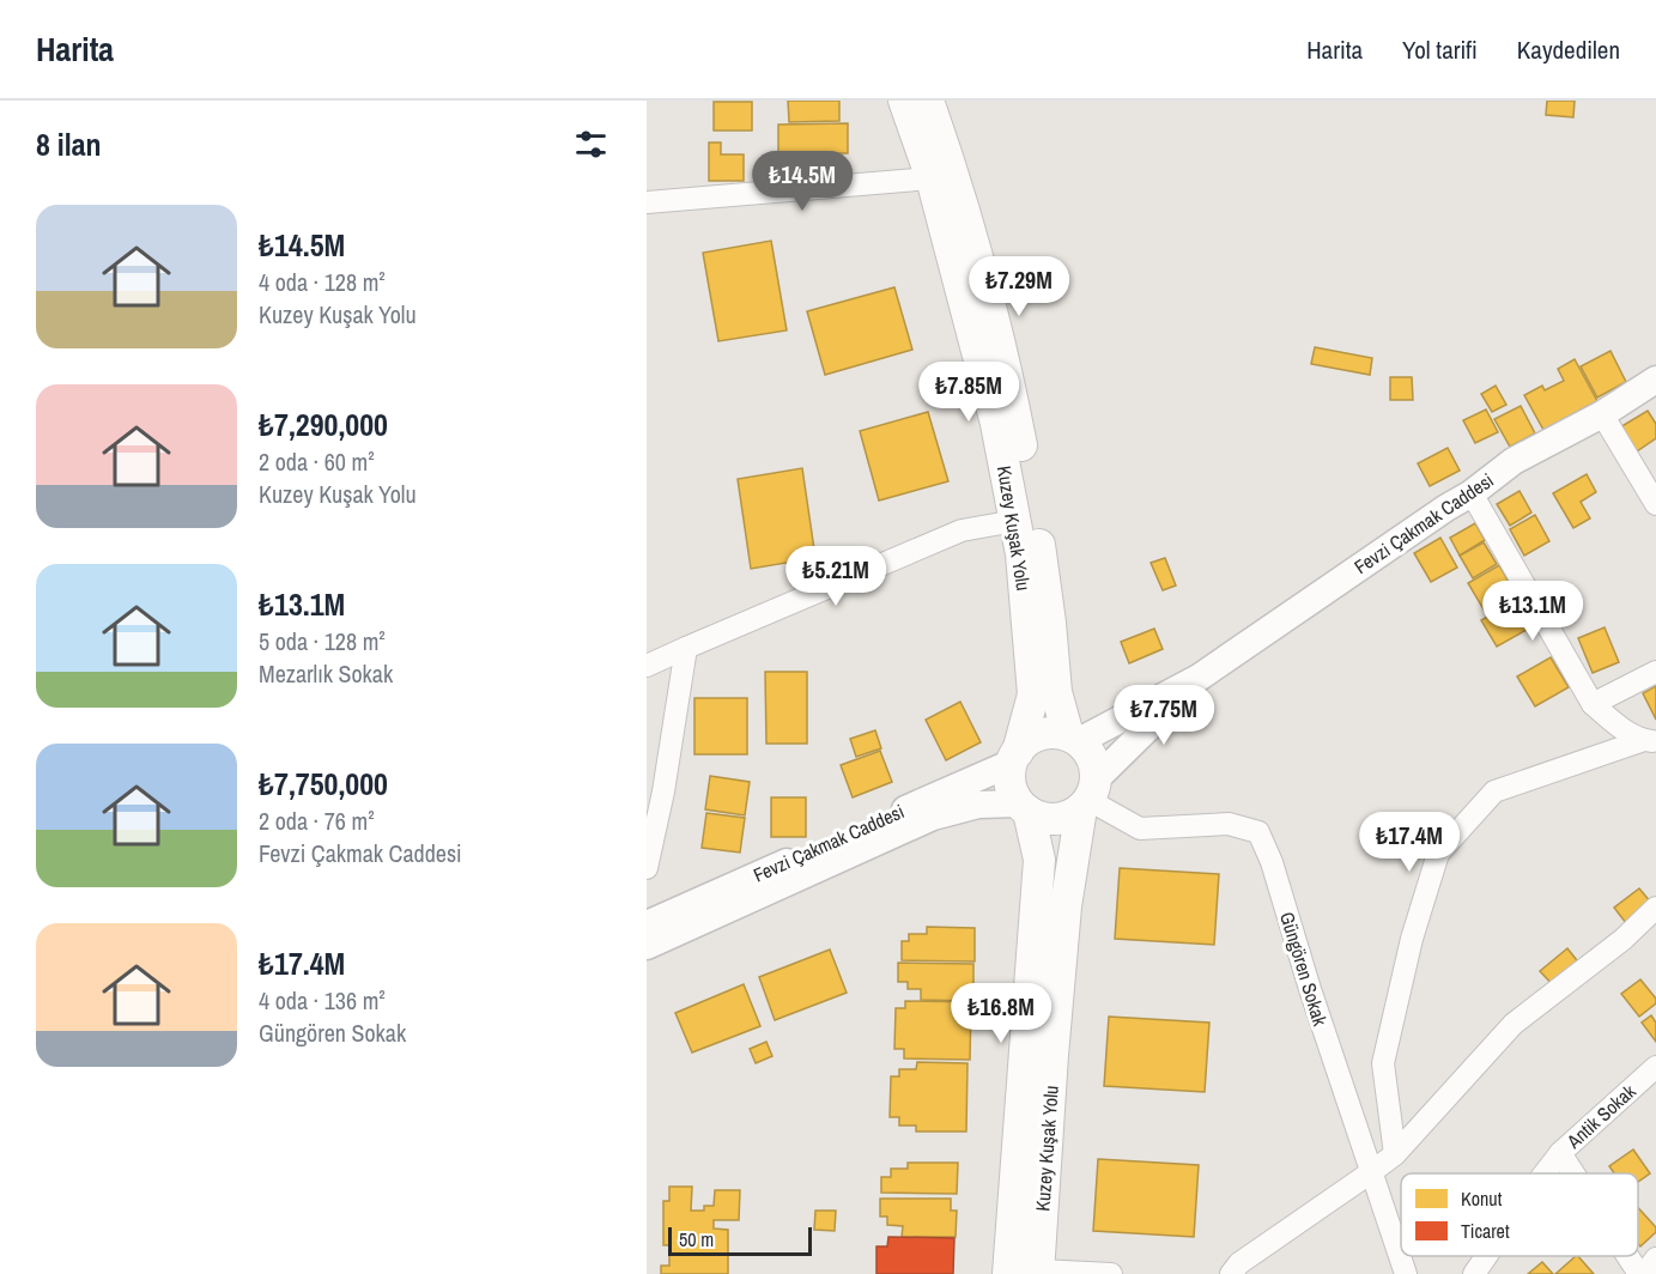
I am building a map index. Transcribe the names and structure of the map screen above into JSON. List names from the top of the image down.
{
  "streets": {
    "main road": ["Kuzey Kuşak Yolu"],
    "street": ["Fevzi Çakmak Caddesi", "Güngören Sokak", "Antik Sokak"]
  },
  "crossings": [
    ["Fevzi Çakmak Caddesi", "Kuzey Kuşak Yolu"],
    ["Fevzi Çakmak Caddesi", "Güngören Sokak"],
    ["Kuzey Kuşak Yolu", "Güngören Sokak"]
  ],
  "legend": ["Konut", "Ticaret"],
  "scale_bar": "50 m",
  "page": {
    "header": "Harita",
    "nav": ["Harita", "Yol tarifi", "Kaydedilen"],
    "heading": "8 ilan",
    "price": [
      "₺14.5M",
      "₺7.29M",
      "₺7.85M",
      "₺5.21M",
      "₺13.1M",
      "₺7.75M",
      "₺17.4M",
      "₺16.8M"
    ],
    "list": [
      {
        "name": "₺14.5M",
        "note": "4 oda · 128 m² · Kuzey Kuşak Yolu"
      },
      {
        "name": "₺7,290,000",
        "note": "2 oda · 60 m² · Kuzey Kuşak Yolu"
      },
      {
        "name": "₺13.1M",
        "note": "5 oda · 128 m² · Mezarlık Sokak"
      },
      {
        "name": "₺7,750,000",
        "note": "2 oda · 76 m² · Fevzi Çakmak Caddesi"
      },
      {
        "name": "₺17.4M",
        "note": "4 oda · 136 m² · Güngören Sokak"
      }
    ],
    "scale": "50 m"
  }
}
